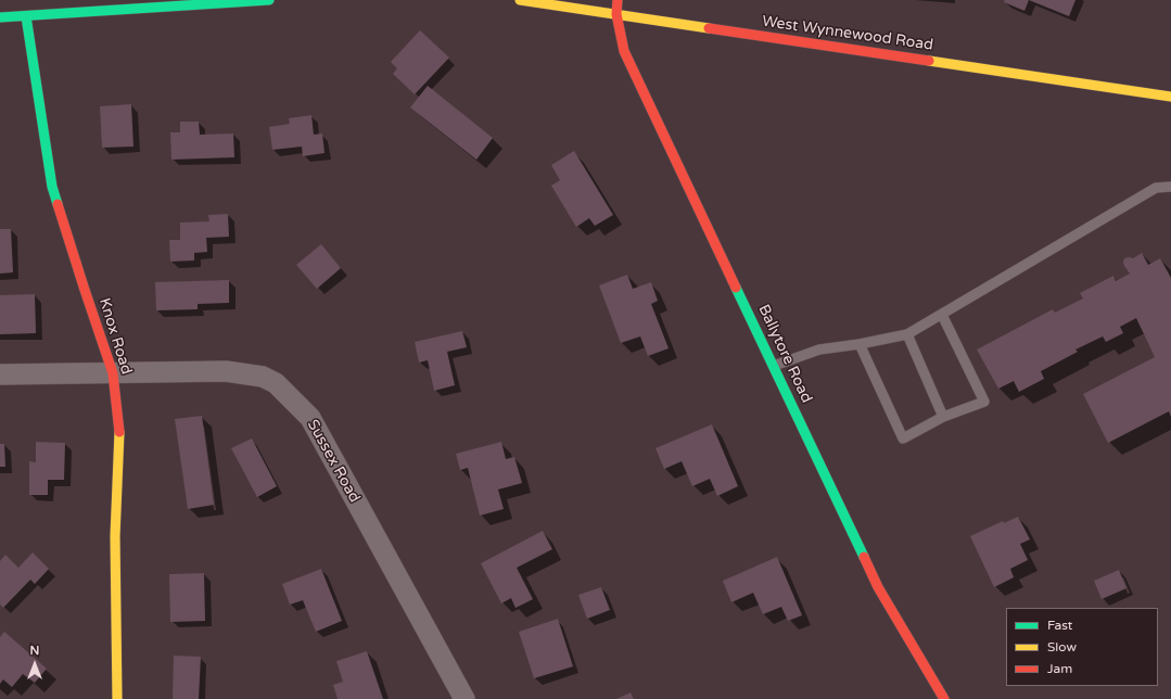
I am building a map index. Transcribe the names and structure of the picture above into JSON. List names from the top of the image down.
{
  "streets": {
    "street": [
      "West Wynnewood Road",
      "Knox Road",
      "Ballytore Road",
      "Sussex Road"
    ]
  },
  "crossings": [
    ["West Wynnewood Road", "Ballytore Road"],
    ["Knox Road", "Sussex Road"]
  ],
  "legend": ["Fast", "Slow", "Jam"],
  "north": "top"
}
